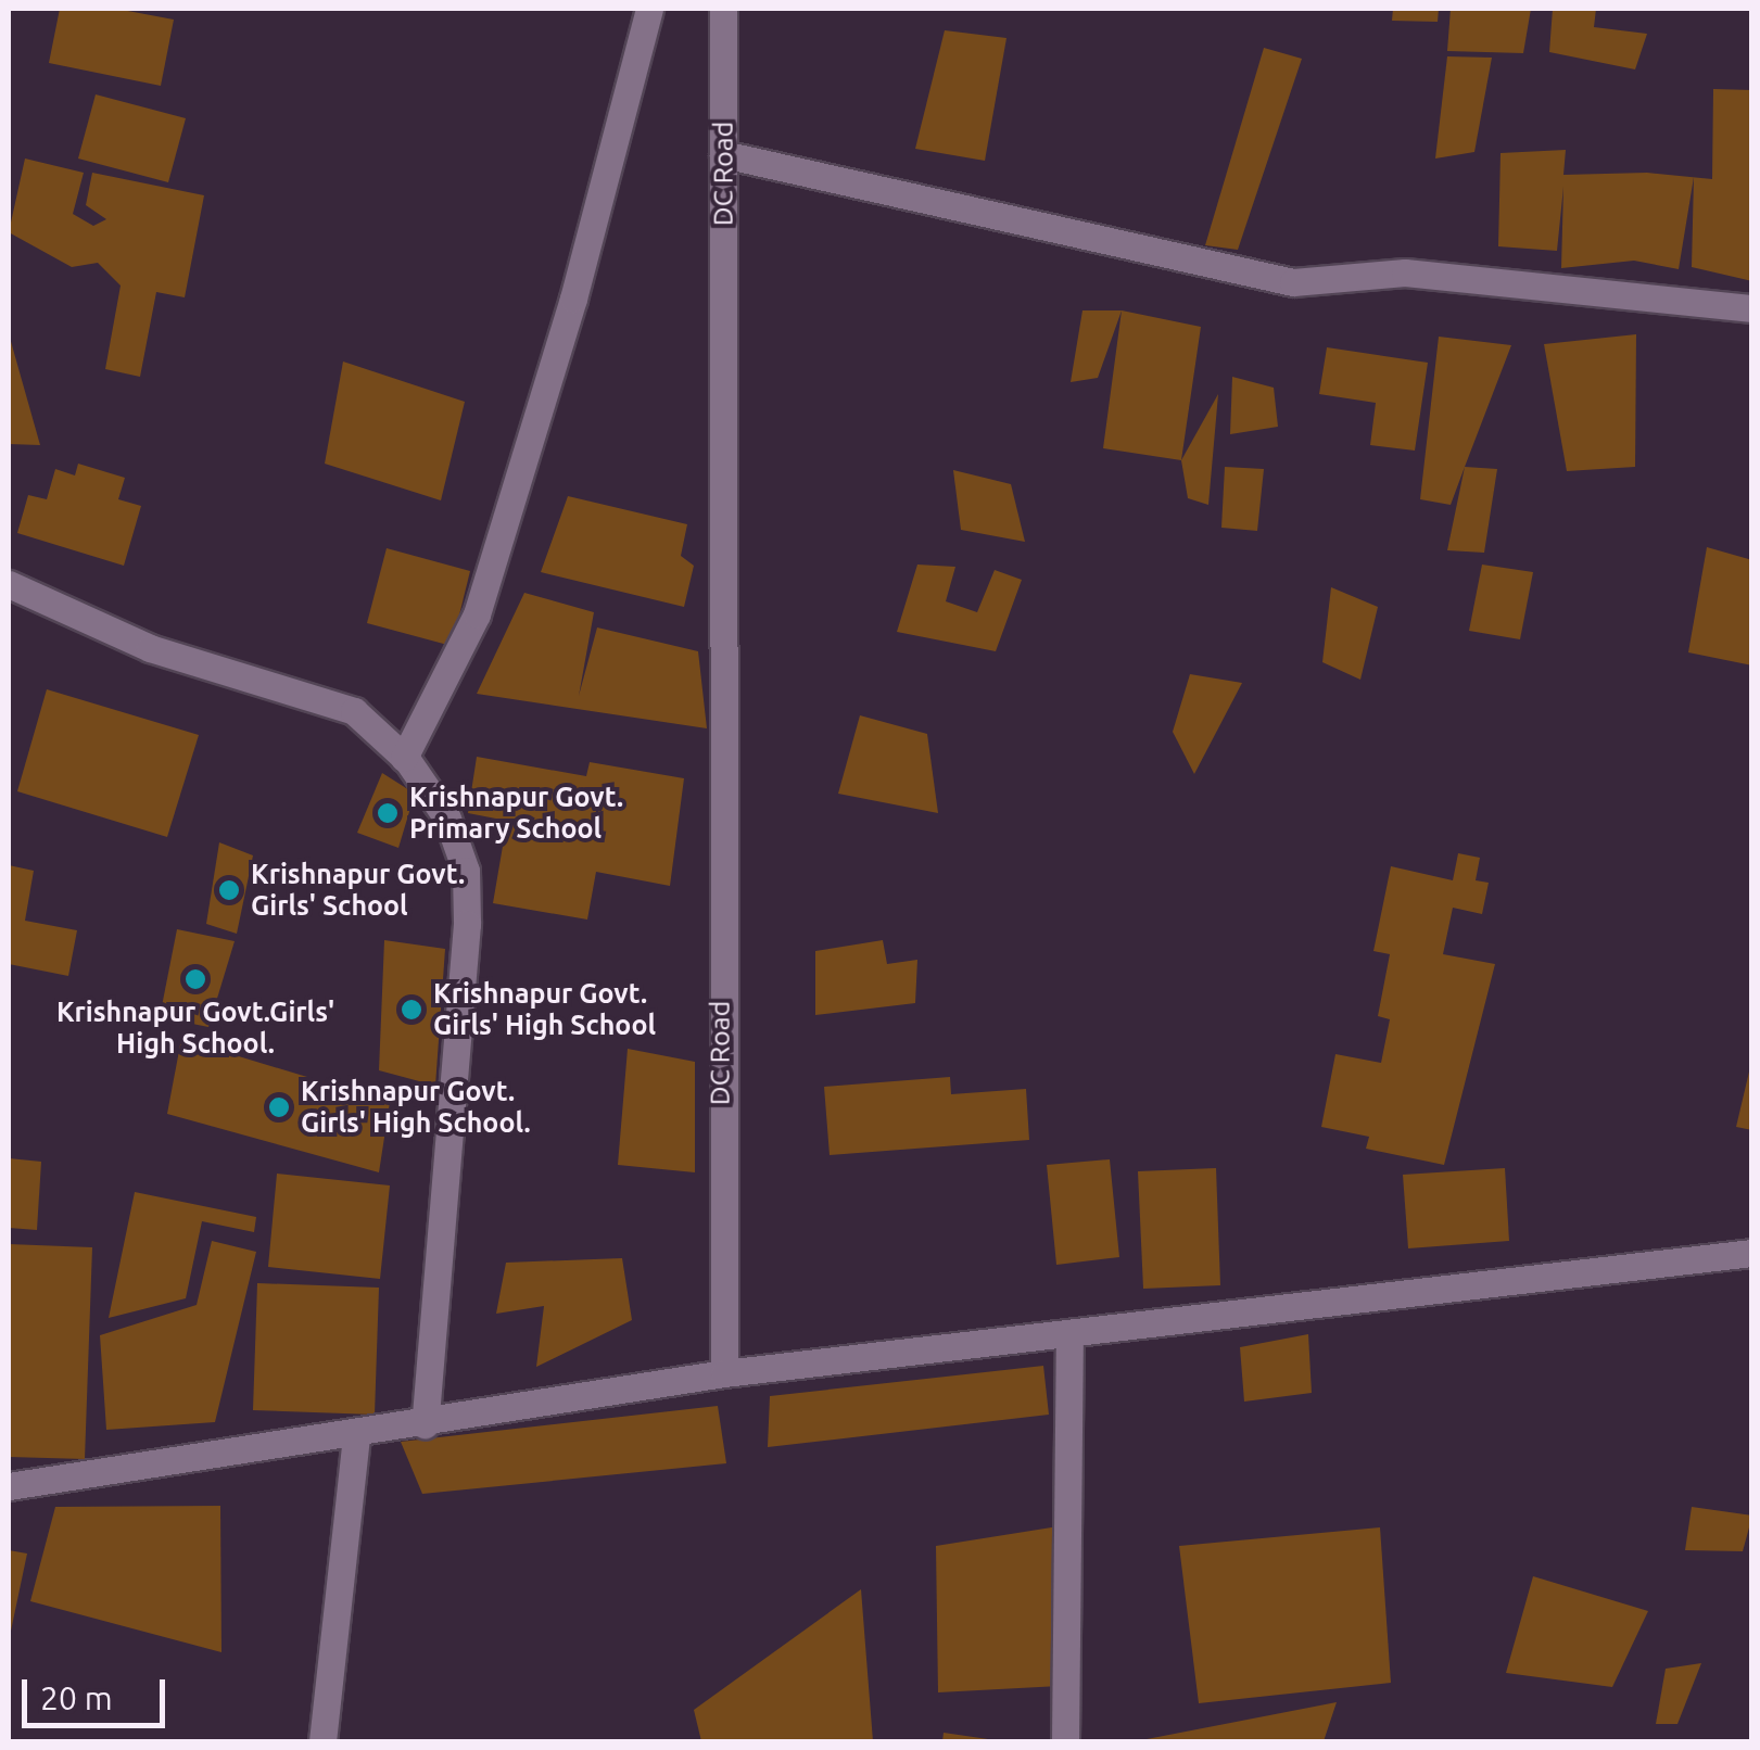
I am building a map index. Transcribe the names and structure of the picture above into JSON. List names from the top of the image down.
{
  "streets": {
    "street": ["DC Road"]
  },
  "places": [
    "Krishnapur Govt. Primary School",
    "Krishnapur Govt. Girls' School",
    "Krishnapur Govt.Girls' High School.",
    "Krishnapur Govt. Girls' High School",
    "Krishnapur Govt. Girls' High School."
  ],
  "scale_bar": "20 m"
}
